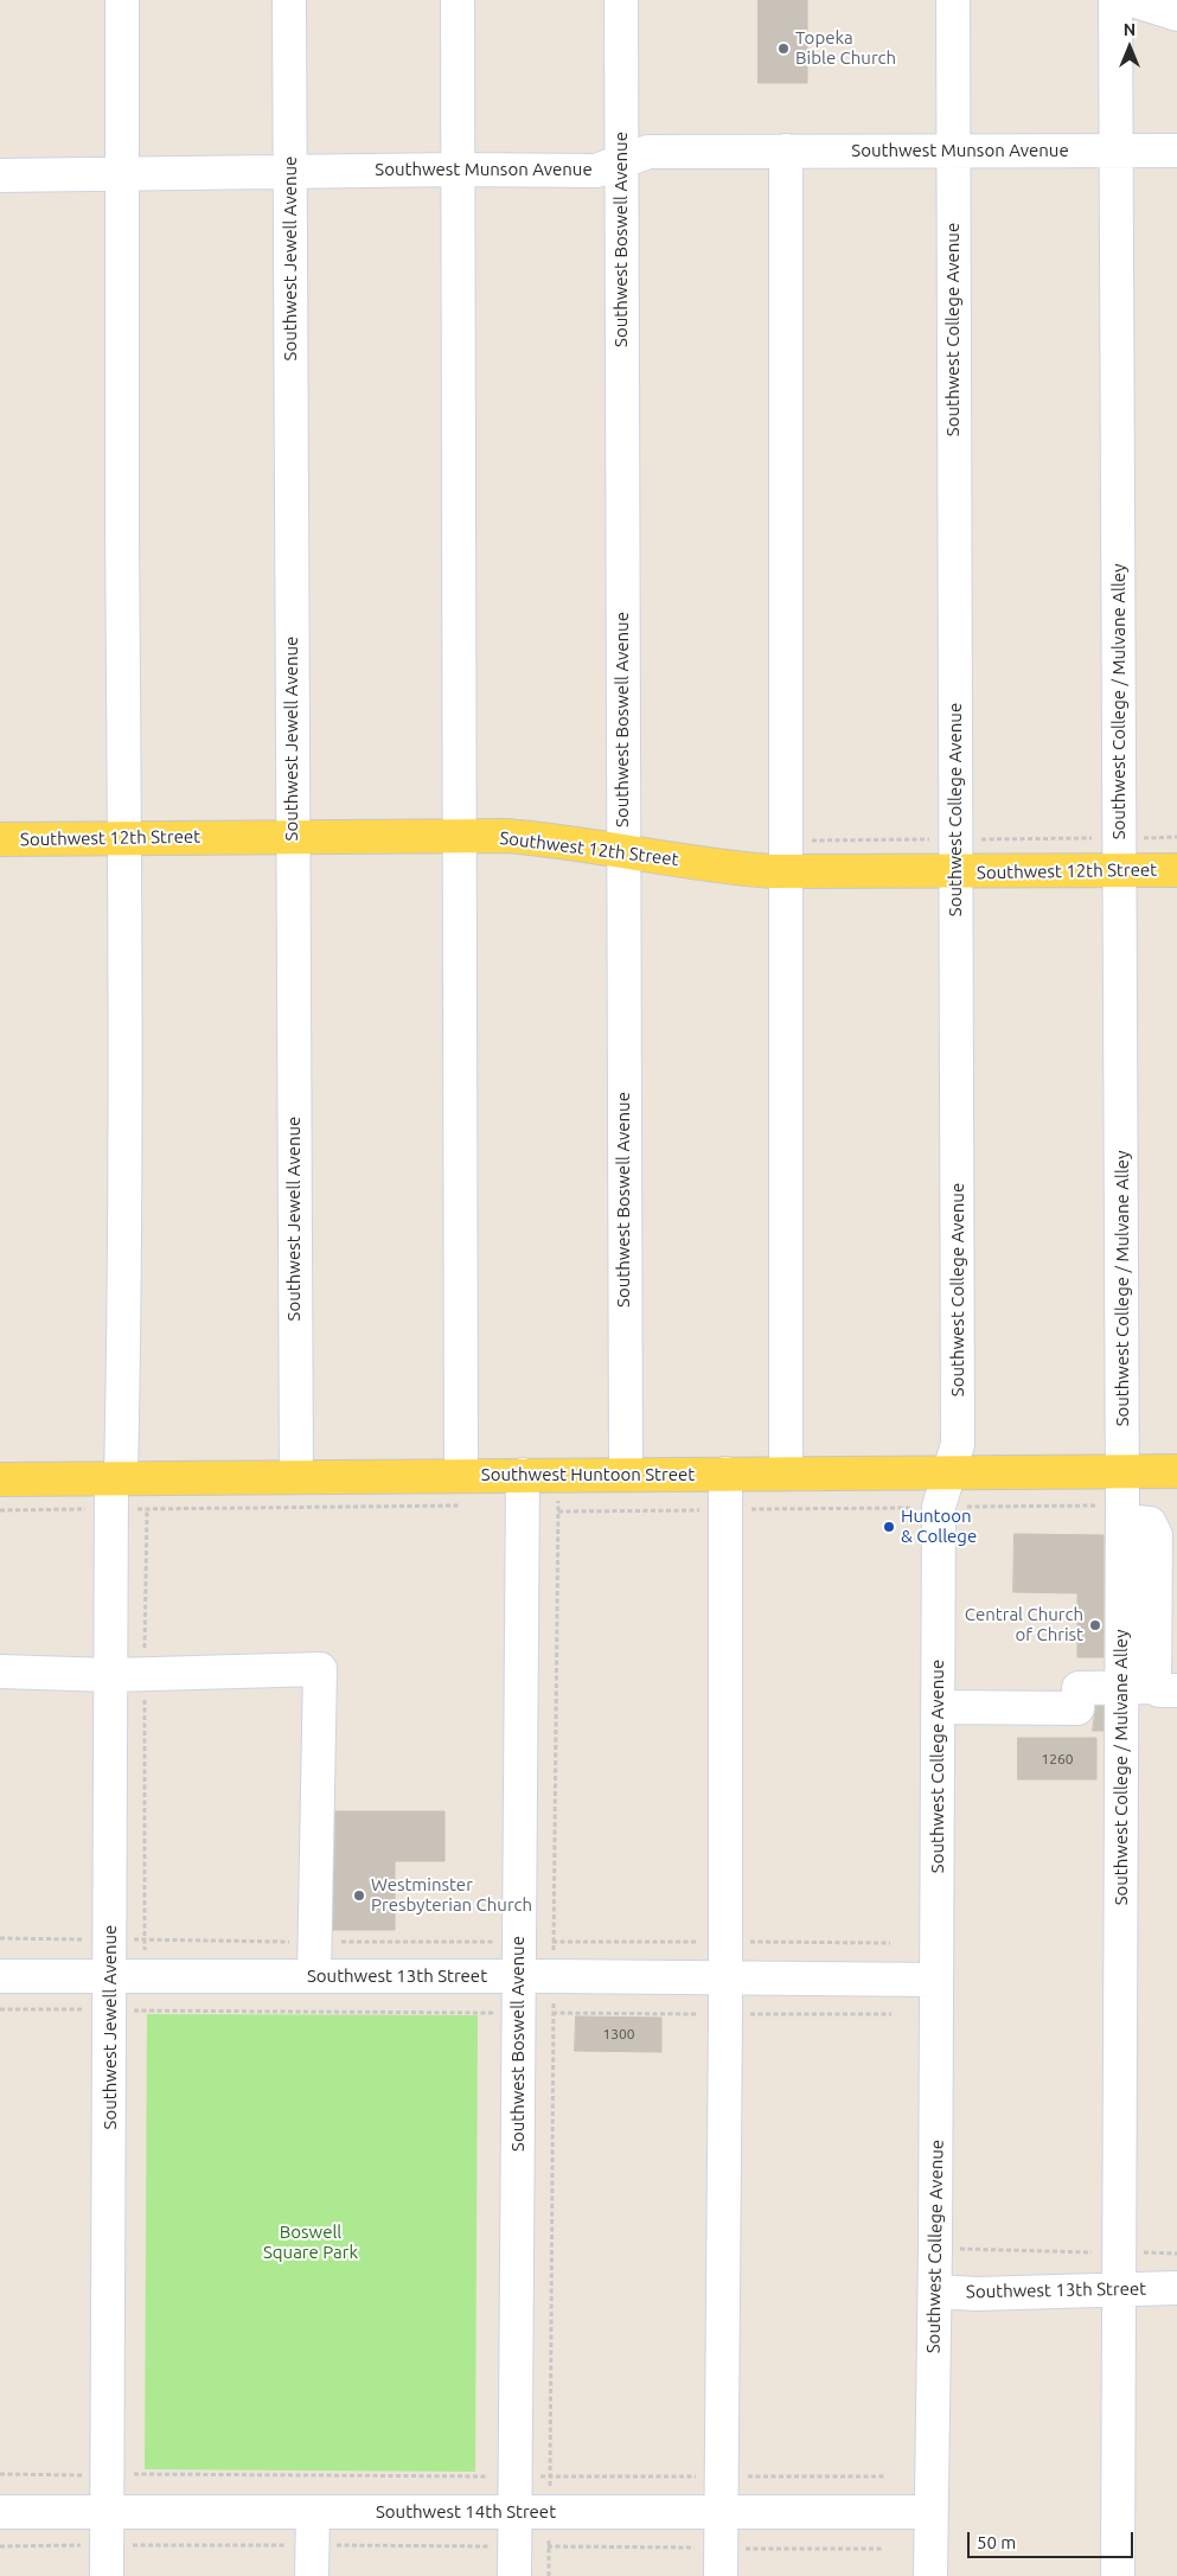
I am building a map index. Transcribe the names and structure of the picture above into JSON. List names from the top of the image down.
{
  "streets": {
    "main road": ["Southwest 12th Street", "Southwest Huntoon Street"],
    "street": [
      "Southwest Munson Avenue",
      "Southwest Boswell Avenue",
      "Southwest Jewell Avenue",
      "Southwest College Avenue",
      "Southwest College / Mulvane Alley",
      "Southwest 13th Street",
      "Southwest 14th Street"
    ]
  },
  "crossings": [
    ["Southwest Munson Avenue", "Southwest Boswell Avenue"],
    ["Southwest Munson Avenue", "Southwest Jewell Avenue"],
    ["Southwest Munson Avenue", "Southwest College Avenue"],
    ["Southwest Munson Avenue", "Southwest College / Mulvane Alley"],
    ["Southwest Boswell Avenue", "Southwest 12th Street"],
    ["Southwest Boswell Avenue", "Southwest Huntoon Street"],
    ["Southwest Boswell Avenue", "Southwest 13th Street"],
    ["Southwest Boswell Avenue", "Southwest 14th Street"],
    ["Southwest Jewell Avenue", "Southwest 12th Street"],
    ["Southwest Jewell Avenue", "Southwest Huntoon Street"],
    ["Southwest Jewell Avenue", "Southwest 13th Street"],
    ["Southwest Jewell Avenue", "Southwest 14th Street"],
    ["Southwest College Avenue", "Southwest 12th Street"],
    ["Southwest College Avenue", "Southwest Huntoon Street"],
    ["Southwest College Avenue", "Southwest 13th Street"],
    ["Southwest College Avenue", "Southwest 14th Street"],
    ["Southwest College / Mulvane Alley", "Southwest 12th Street"],
    ["Southwest College / Mulvane Alley", "Southwest Huntoon Street"],
    ["Southwest College / Mulvane Alley", "Southwest 13th Street"]
  ],
  "parks": ["Boswell Square Park"],
  "places": [
    "Topeka Bible Church",
    "Huntoon & College",
    "Central Church of Christ",
    "Westminster Presbyterian Church"
  ],
  "house_numbers": ["1260", "1300"],
  "scale_bar": "50 m",
  "north": "top"
}
